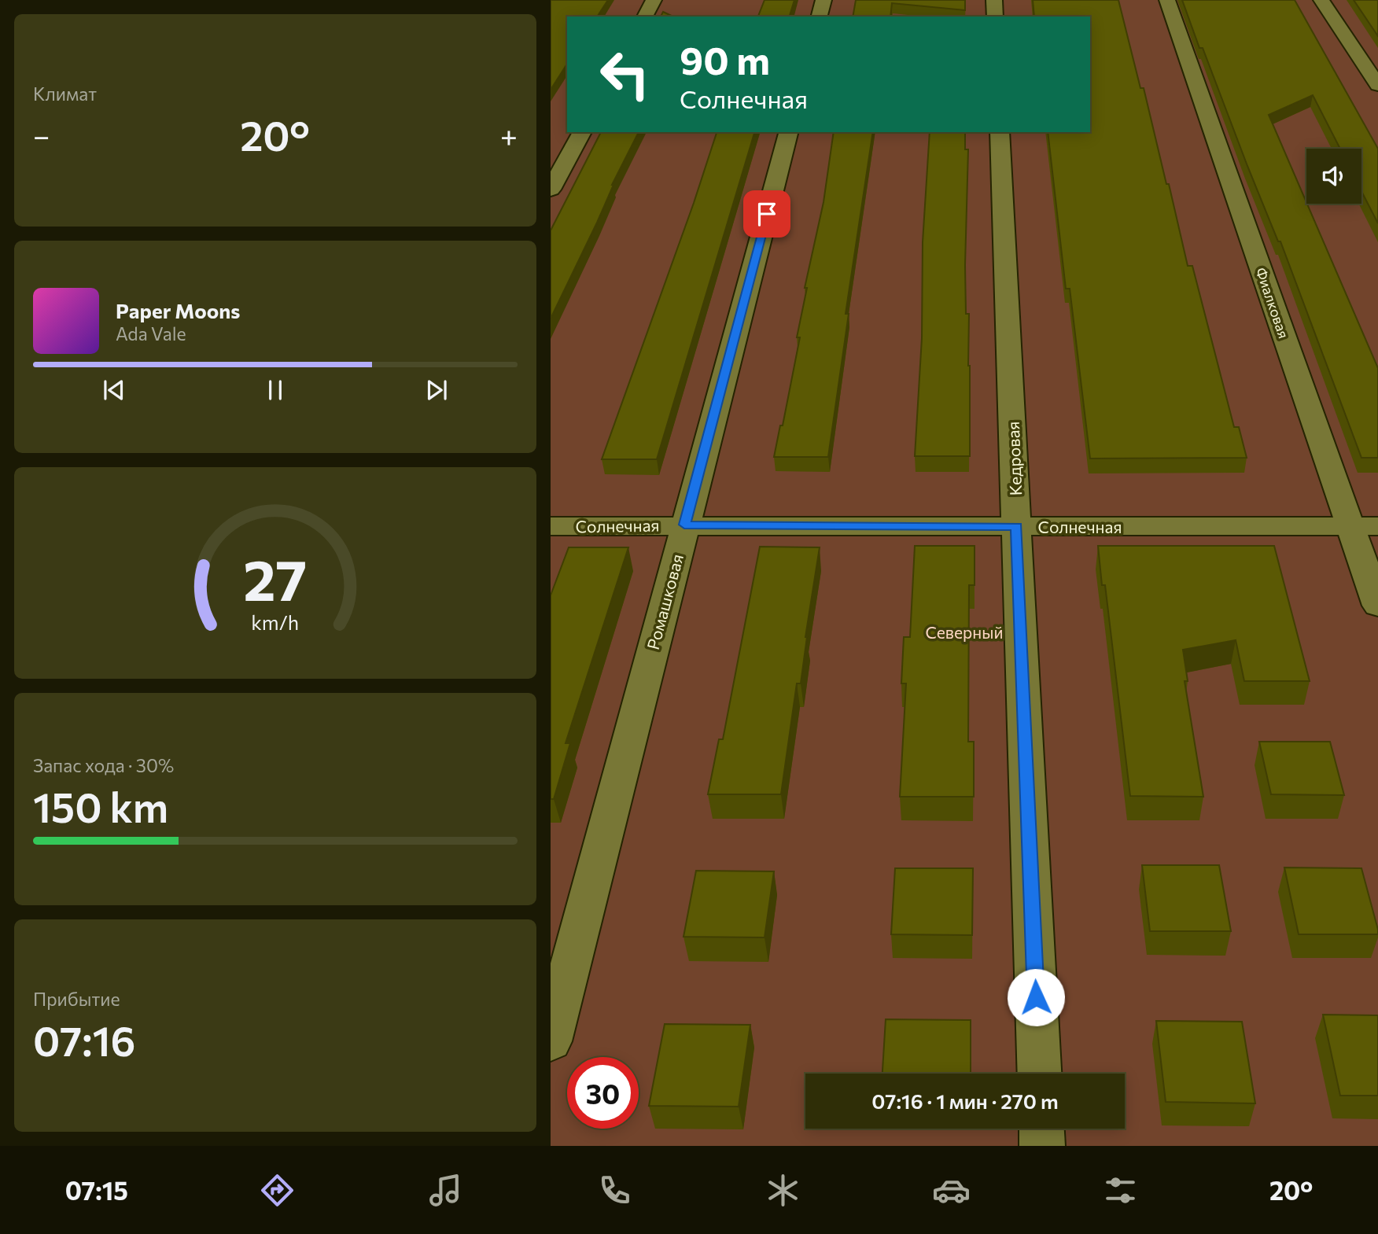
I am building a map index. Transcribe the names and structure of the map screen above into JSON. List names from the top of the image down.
{
  "streets": {
    "street": [
      "Фиалковая",
      "Кедровая",
      "Солнечная",
      "Ромашковая"
    ]
  },
  "crossings": [
    ["Фиалковая", "Солнечная"],
    ["Кедровая", "Солнечная"],
    ["Солнечная", "Ромашковая"]
  ],
  "parks": ["Северный"],
  "page": {
    "tile": [
      "Климат",
      ["Запас хода · 30%", "150 km"],
      ["Прибытие", "07:16"]
    ],
    "turn": ["90 m", "Солнечная"],
    "heat": ["−", "20°", "+"],
    "song": ["Paper Moons", "Ada Vale"],
    "limit": "30",
    "trip": "07:16 · 1 мин · 270 m",
    "tabs": ["07:15", "20°"],
    "gauge": ["27", "km/h"]
  }
}
